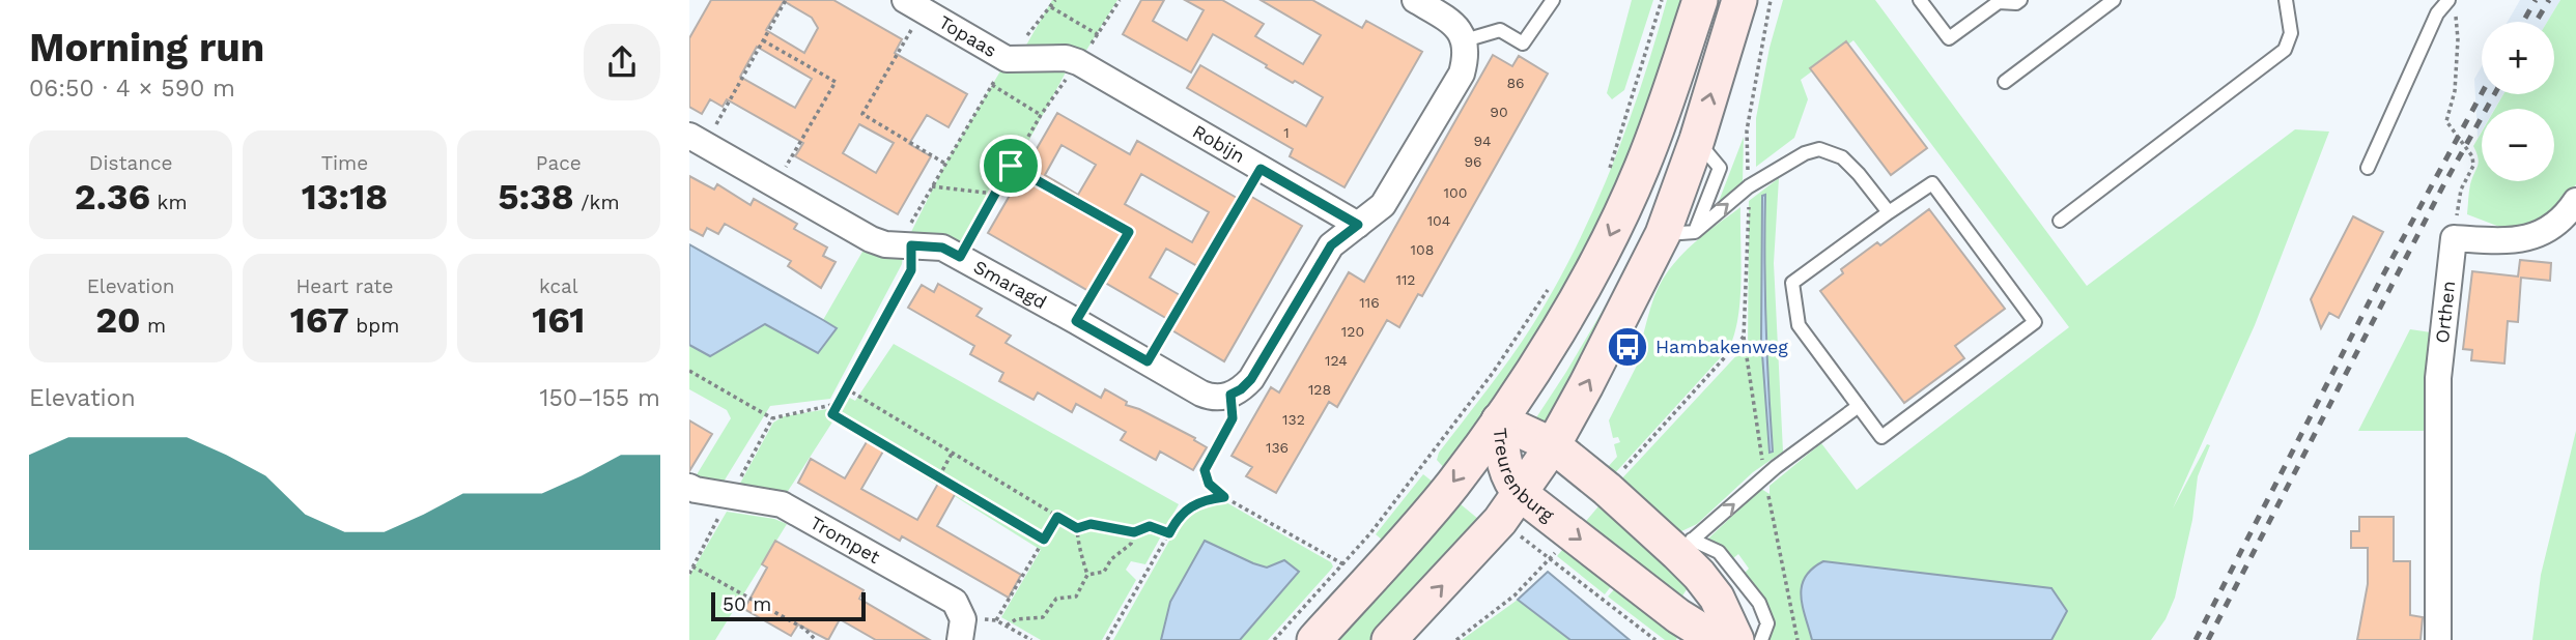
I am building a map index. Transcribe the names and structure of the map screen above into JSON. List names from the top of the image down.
{
  "streets": {
    "main road": ["Treurenburg"],
    "street": [
      "Topaas",
      "Robijn",
      "Smaragd",
      "Orthen",
      "Trompet"
    ]
  },
  "crossings": [
    ["Topaas", "Robijn"]
  ],
  "places": {
    "bus stop": ["Hambakenweg"]
  },
  "house_numbers": [
    "86",
    "90",
    "1",
    "94",
    "96",
    "100",
    "104",
    "108",
    "112",
    "116",
    "120",
    "124",
    "128",
    "132",
    "136"
  ],
  "scale_bar": "50 m",
  "page": {
    "heading": ["Morning run", "06:50 · 4 × 590 m"],
    "map_buttons": ["+", "−"],
    "stats": [
      ["Distance", "2.36 km"],
      ["Time", "13:18"],
      ["Pace", "5:38 /km"],
      ["Elevation", "20 m"],
      ["Heart rate", "167 bpm"],
      ["kcal", "161"]
    ],
    "chart": ["Elevation", "150–155 m"],
    "scale": "50 m"
  }
}
